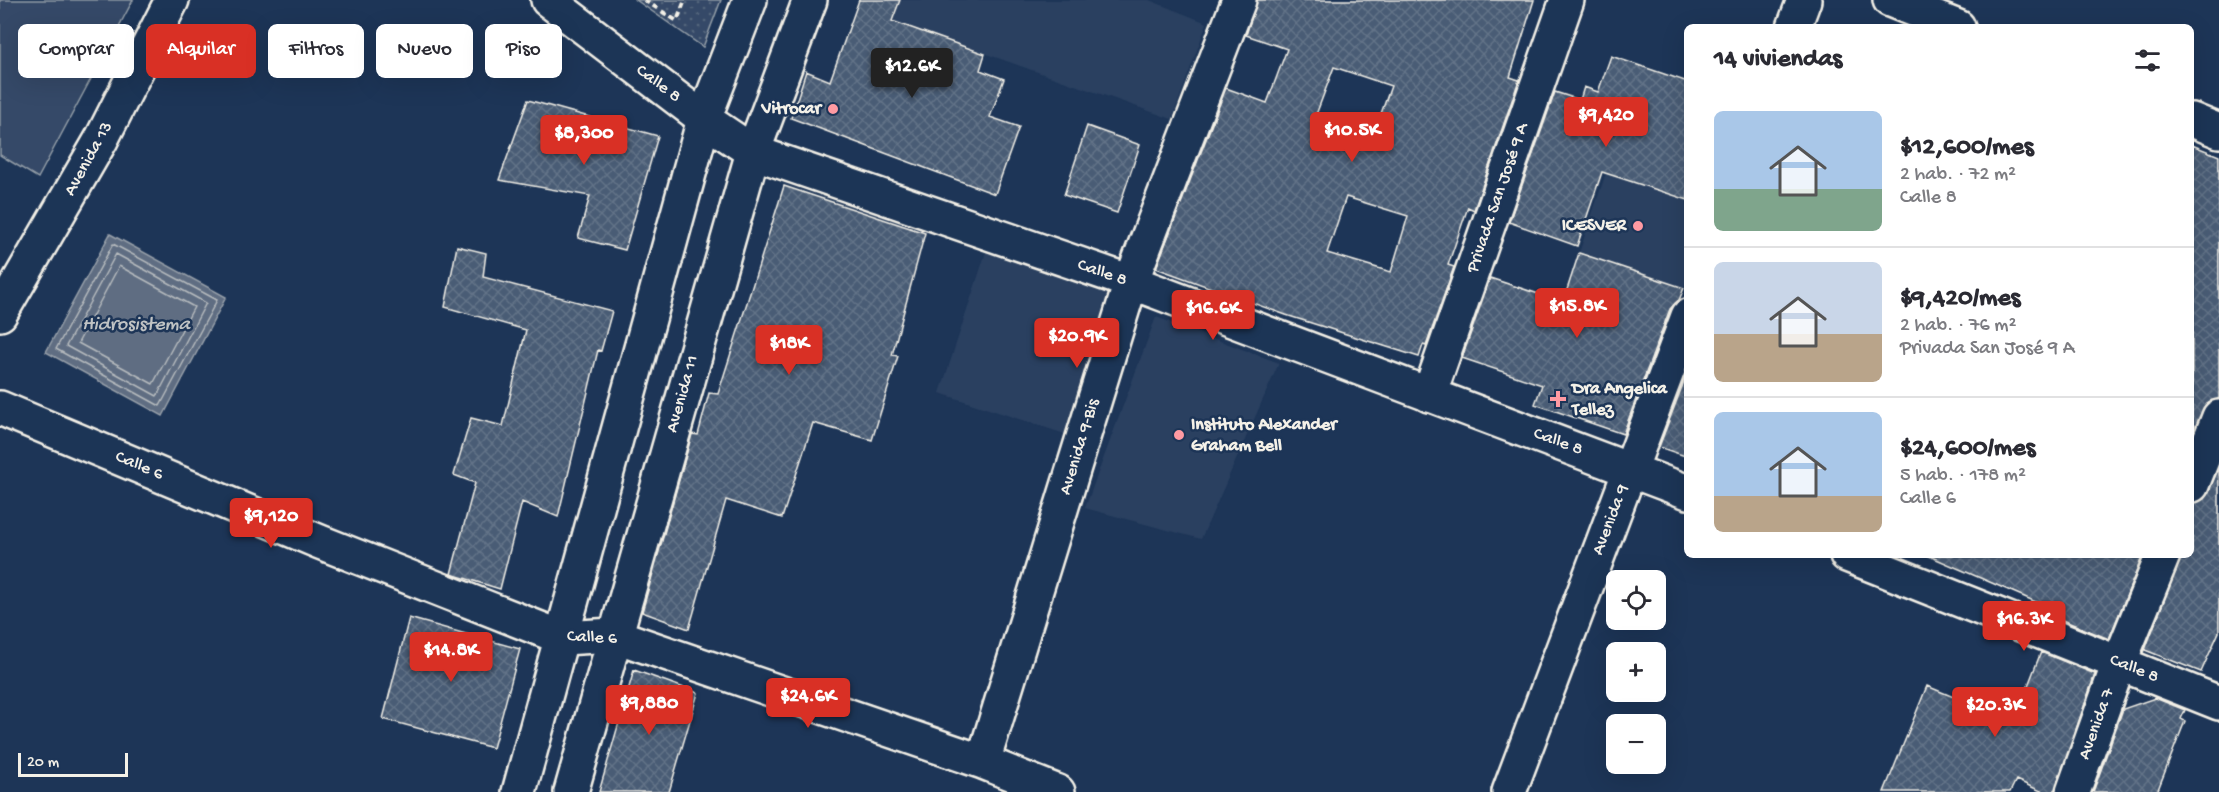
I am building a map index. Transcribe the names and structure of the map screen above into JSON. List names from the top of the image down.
{
  "streets": {
    "street": [
      "Calle 8",
      "Avenida 13",
      "Privada San José 9 A",
      "Avenida 11",
      "Avenida 9-Bis",
      "Calle 6",
      "Avenida 9",
      "Avenida 7"
    ]
  },
  "crossings": [
    ["Calle 8", "Privada San José 9 A"],
    ["Calle 8", "Avenida 11"],
    ["Calle 8", "Avenida 9-Bis"],
    ["Calle 8", "Avenida 9"],
    ["Calle 8", "Avenida 7"],
    ["Avenida 11", "Calle 6"],
    ["Avenida 9-Bis", "Calle 6"]
  ],
  "water": ["Hidrosistema"],
  "places": {
    "other": ["Vitrocar", "ICESVER", "Instituto Alexander Graham Bell"],
    "health": ["Dra Angelica Tellez"]
  },
  "scale_bar": "20 m",
  "page": {
    "chip": [
      "Comprar",
      "Alquilar",
      "Filtros",
      "Nuevo",
      "Piso"
    ],
    "heading": "14 viviendas",
    "price": [
      "$12.6K",
      "$9,420",
      "$10.5K",
      "$8,300",
      "$15.8K",
      "$16.6K",
      "$20.9K",
      "$18K",
      "$9,120",
      "$16.3K",
      "$14.8K",
      "$24.6K",
      "$9,880",
      "$20.3K"
    ],
    "list": [
      {
        "name": "$12,600/mes",
        "note": "2 hab. · 72 m² · Calle 8"
      },
      {
        "name": "$9,420/mes",
        "note": "2 hab. · 76 m² · Privada San José 9 A"
      },
      {
        "name": "$24,600/mes",
        "note": "5 hab. · 178 m² · Calle 6"
      }
    ],
    "map_buttons": ["+", "−"],
    "scale": "20 m"
  }
}
